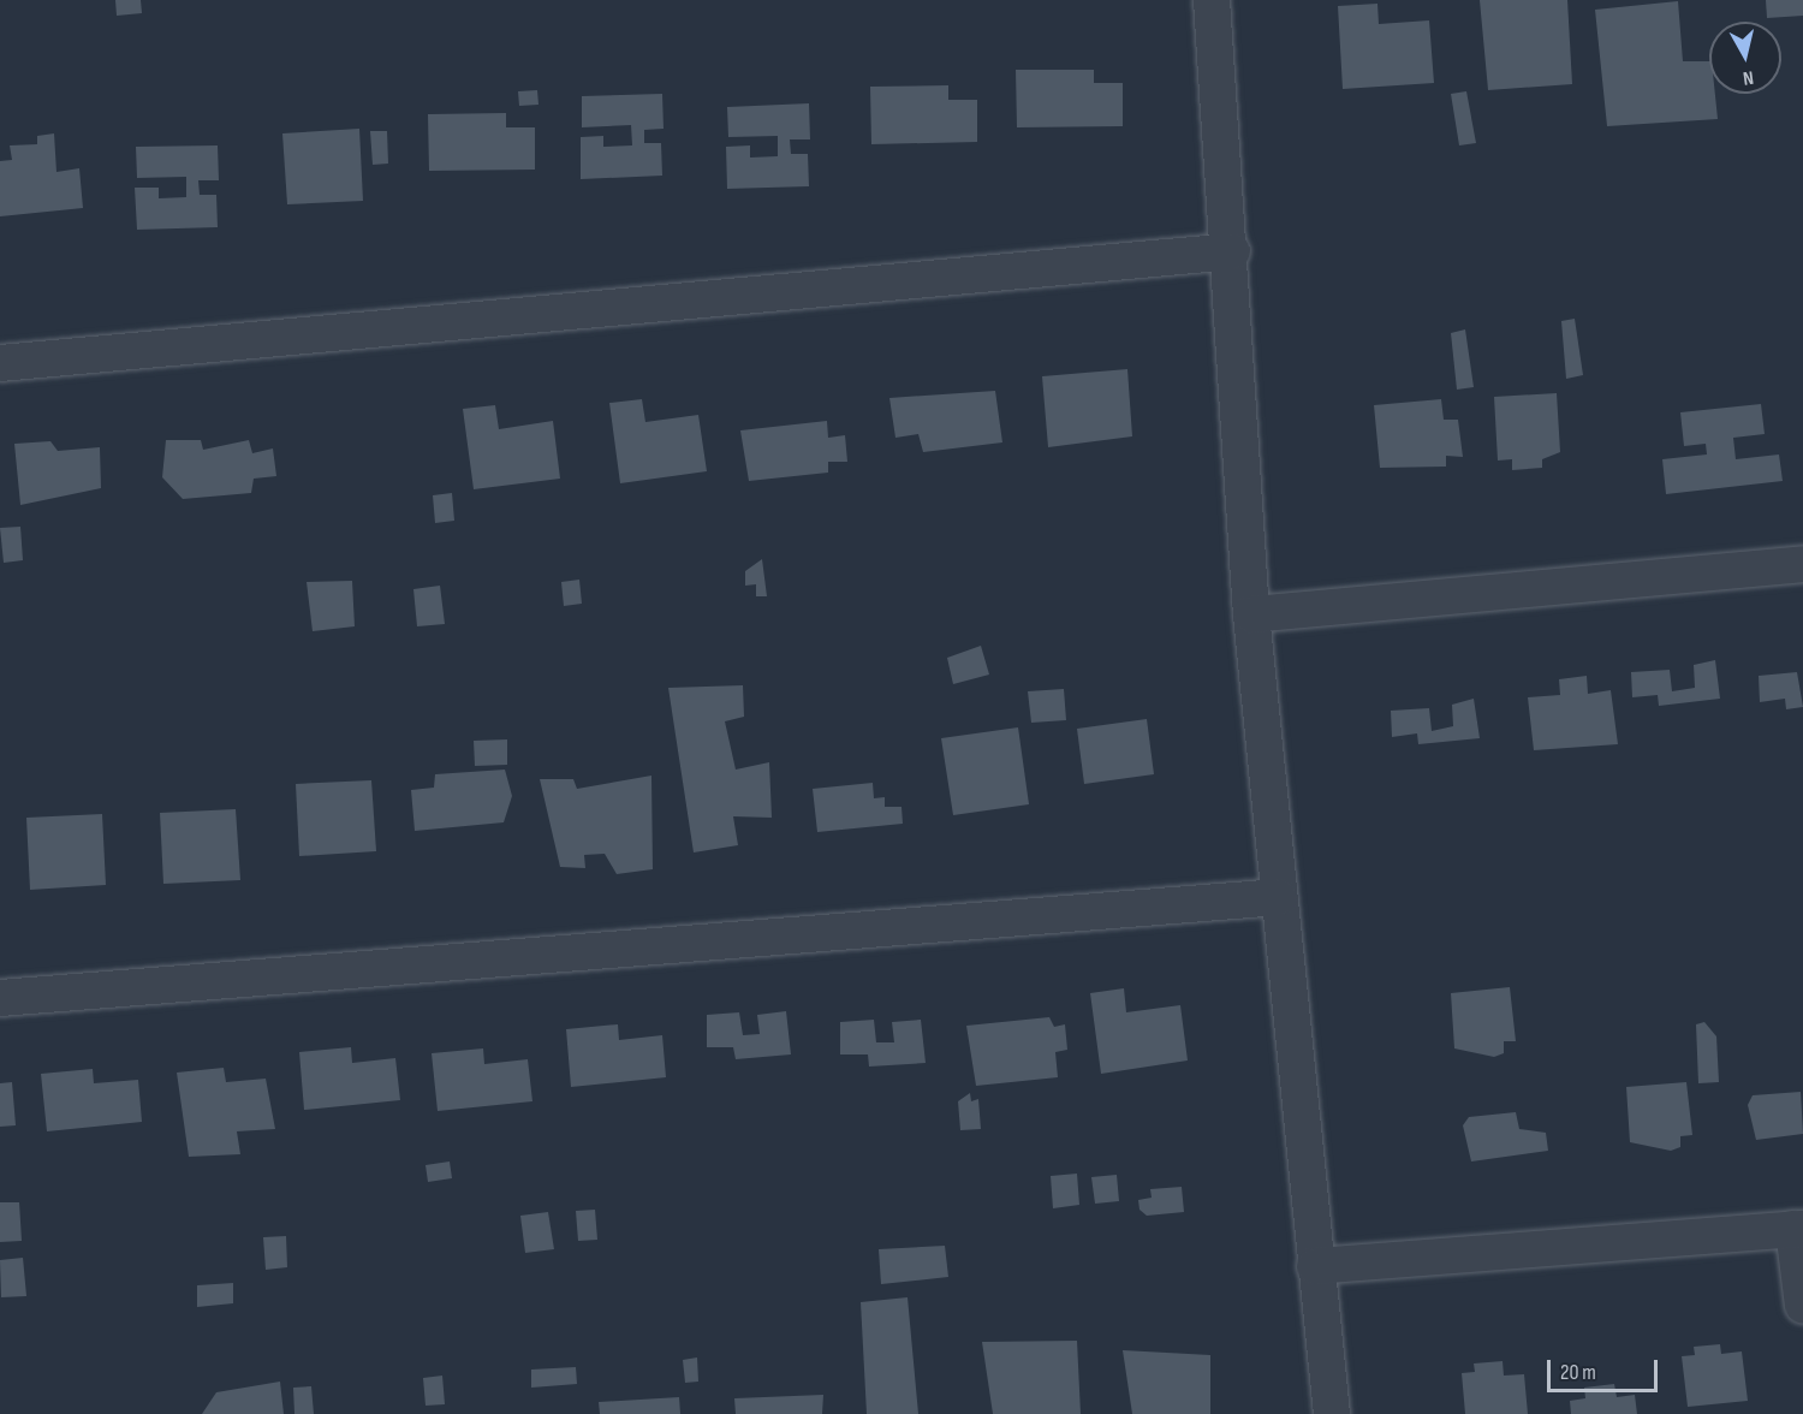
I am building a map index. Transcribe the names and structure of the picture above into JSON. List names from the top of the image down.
{
  "scale_bar": "20 m",
  "north": "bottom"
}
